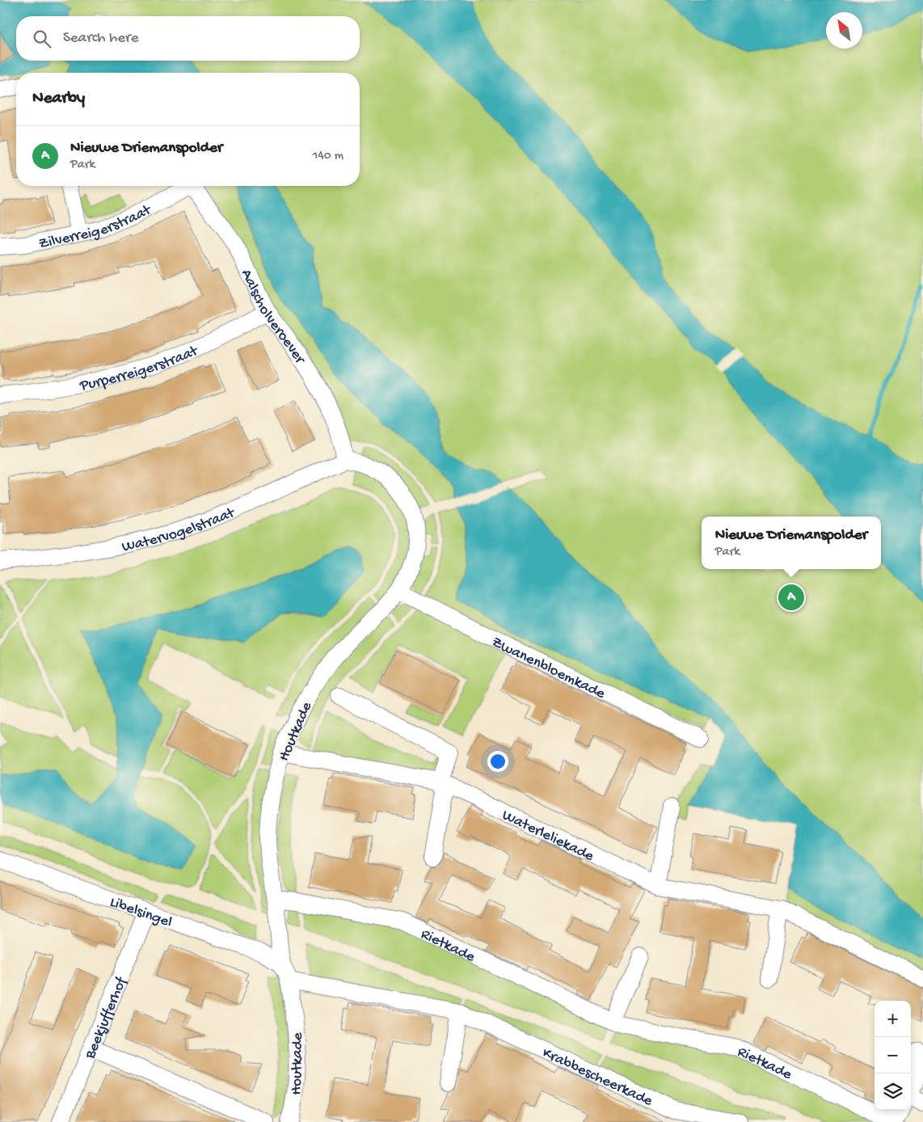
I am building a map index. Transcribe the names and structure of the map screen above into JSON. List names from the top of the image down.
{
  "streets": {
    "street": [
      "Zilverreigerstraat",
      "Aalscholveroever",
      "Purperreigerstraat",
      "Watervogelstraat",
      "Zwanenbloemkade",
      "Houtkade",
      "Waterleliekade",
      "Libelsingel",
      "Rietkade",
      "Beekjufferhof",
      "Krabbescheerkade"
    ]
  },
  "crossings": [
    ["Zilverreigerstraat", "Aalscholveroever"],
    ["Aalscholveroever", "Purperreigerstraat"],
    ["Aalscholveroever", "Watervogelstraat"],
    ["Aalscholveroever", "Houtkade"],
    ["Watervogelstraat", "Houtkade"],
    ["Zwanenbloemkade", "Houtkade"],
    ["Houtkade", "Waterleliekade"],
    ["Houtkade", "Libelsingel"],
    ["Houtkade", "Rietkade"],
    ["Houtkade", "Krabbescheerkade"],
    ["Libelsingel", "Beekjufferhof"]
  ],
  "north": "top left",
  "page": {
    "search": "Search here",
    "heading": "Nearby",
    "list": [
      {
        "mark": "A",
        "name": "Nieuwe Driemanspolder",
        "note": "Park",
        "value": "140 m"
      }
    ],
    "popup": ["Nieuwe Driemanspolder", "Park"],
    "pins": "A",
    "map_buttons": ["+", "−"]
  }
}
